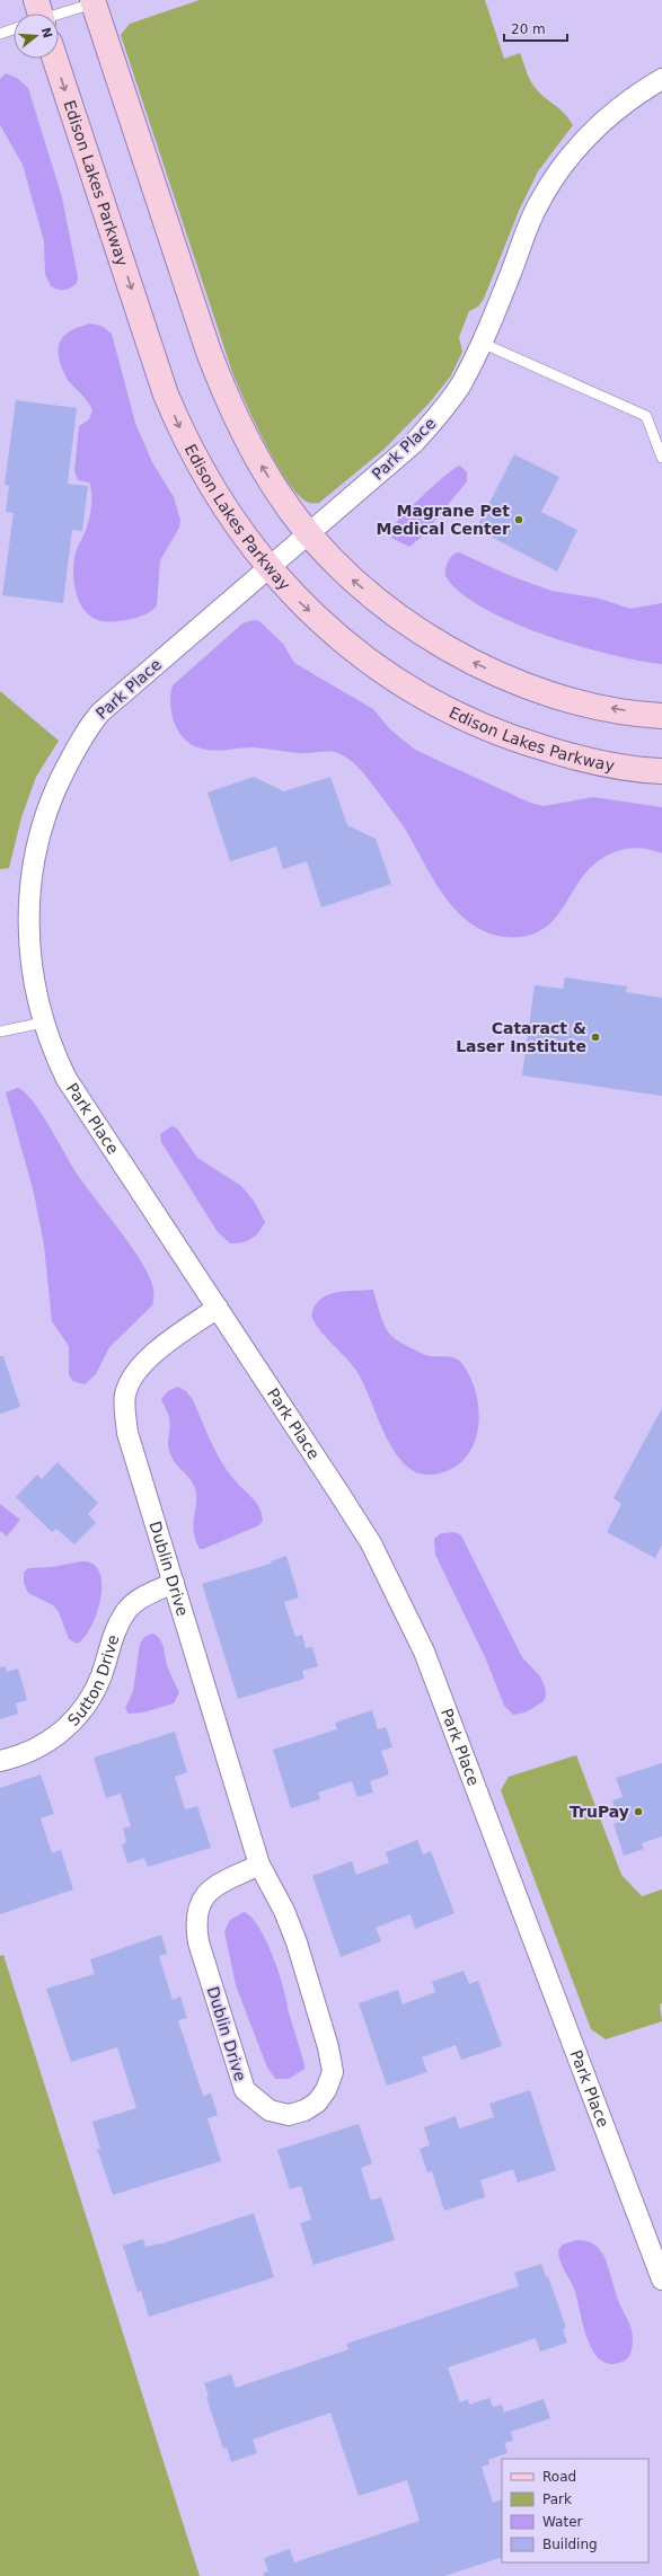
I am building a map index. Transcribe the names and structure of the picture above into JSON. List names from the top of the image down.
{
  "streets": {
    "street": [
      "Edison Lakes Parkway",
      "Park Place",
      "Dublin Drive",
      "Sutton Drive"
    ]
  },
  "crossings": [
    ["Edison Lakes Parkway", "Park Place"],
    ["Park Place", "Dublin Drive"],
    ["Dublin Drive", "Sutton Drive"]
  ],
  "places": ["Magrane Pet Medical Center", "Cataract & Laser Institute", "TruPay"],
  "legend": [
    "Road",
    "Park",
    "Water",
    "Building"
  ],
  "scale_bar": "20 m",
  "north": "right"
}
